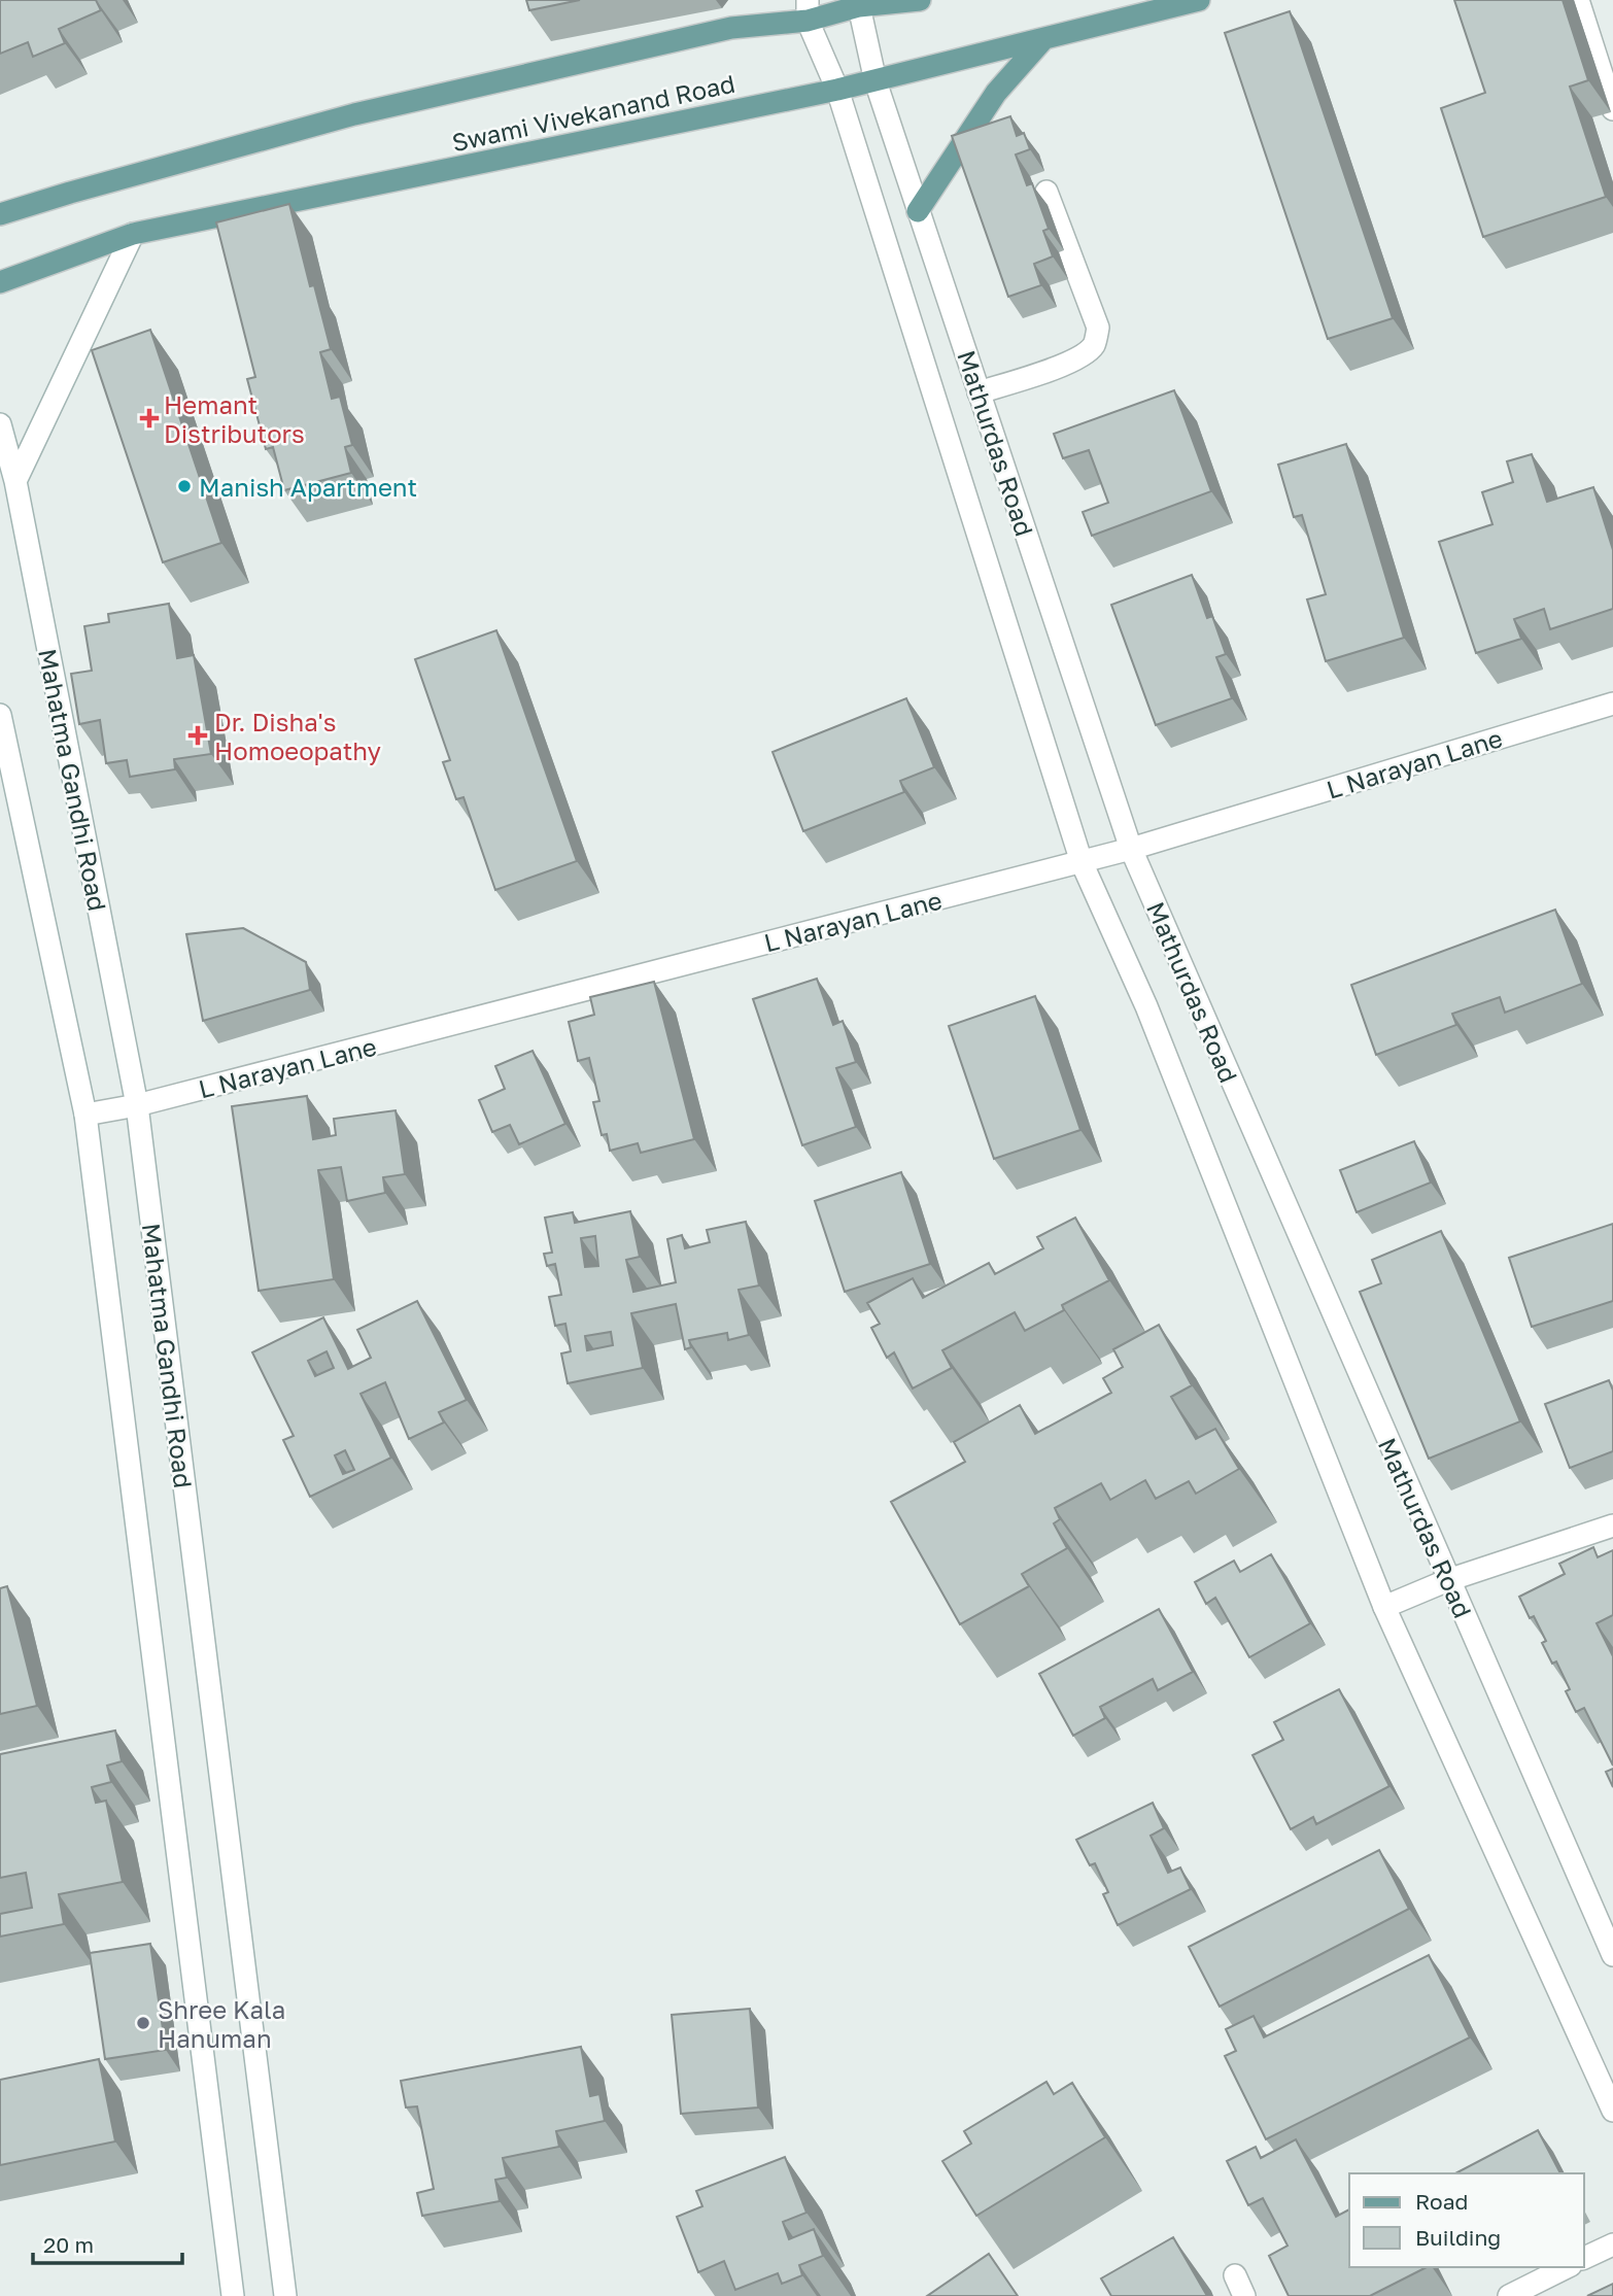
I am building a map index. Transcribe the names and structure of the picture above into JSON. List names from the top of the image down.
{
  "streets": {
    "main road": ["Swami Vivekanand Road"],
    "street": ["Mathurdas Road", "L Narayan Lane", "Mahatma Gandhi Road"]
  },
  "crossings": [
    ["Swami Vivekanand Road", "Mathurdas Road"],
    ["Mathurdas Road", "L Narayan Lane"],
    ["L Narayan Lane", "Mahatma Gandhi Road"]
  ],
  "places": {
    "health": ["Hemant Distributors", "Dr. Disha's Homoeopathy"],
    "other": ["Manish Apartment", "Shree Kala Hanuman"]
  },
  "legend": ["Road", "Building"],
  "scale_bar": "20 m"
}
